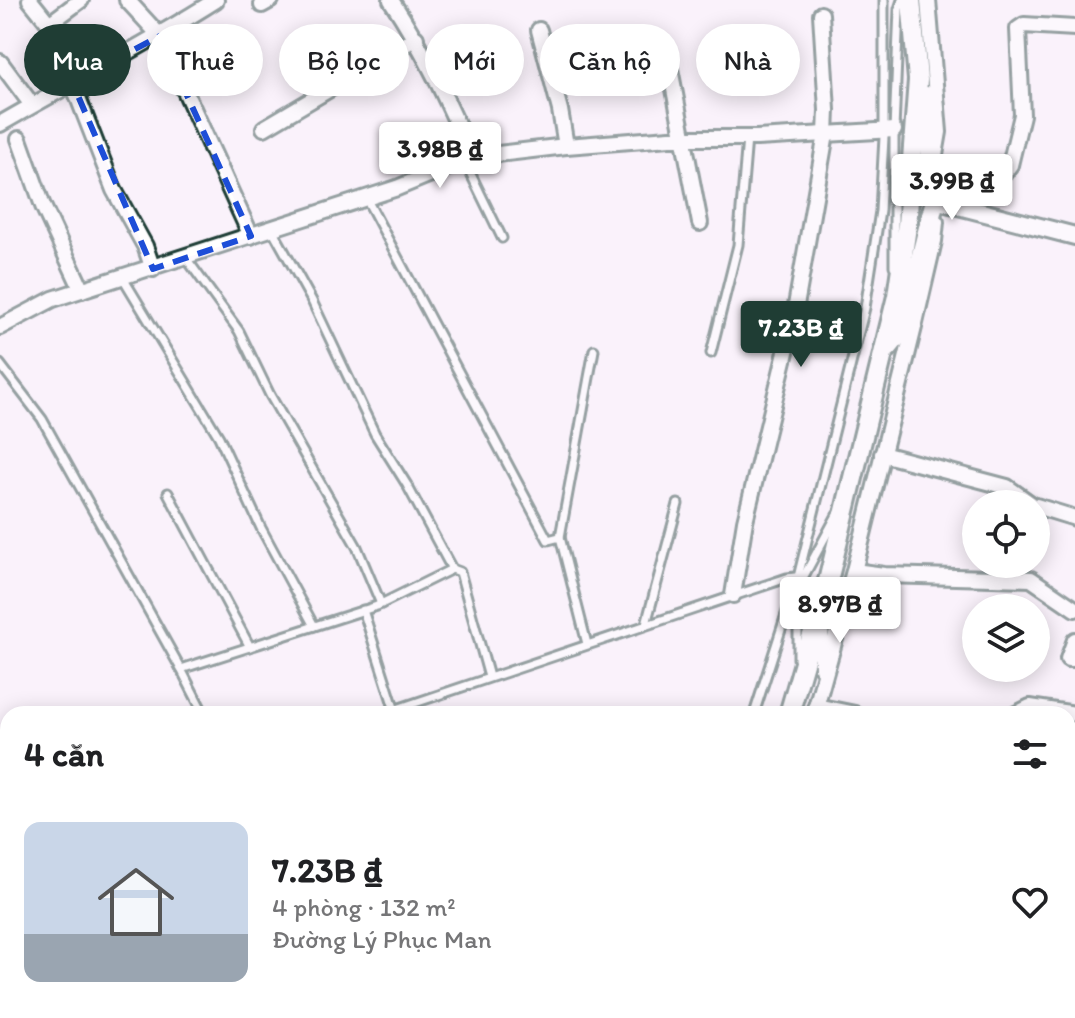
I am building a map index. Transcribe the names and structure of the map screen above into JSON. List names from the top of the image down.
{
  "page": {
    "chip": [
      "Mua",
      "Thuê",
      "Bộ lọc",
      "Mới",
      "Căn hộ",
      "Nhà"
    ],
    "price": [
      "3.98B ₫",
      "3.99B ₫",
      "7.23B ₫",
      "8.97B ₫"
    ],
    "heading": "4 căn",
    "list": [
      {
        "name": "7.23B ₫",
        "note": "4 phòng · 132 m² · Đường Lý Phục Man"
      }
    ]
  }
}
